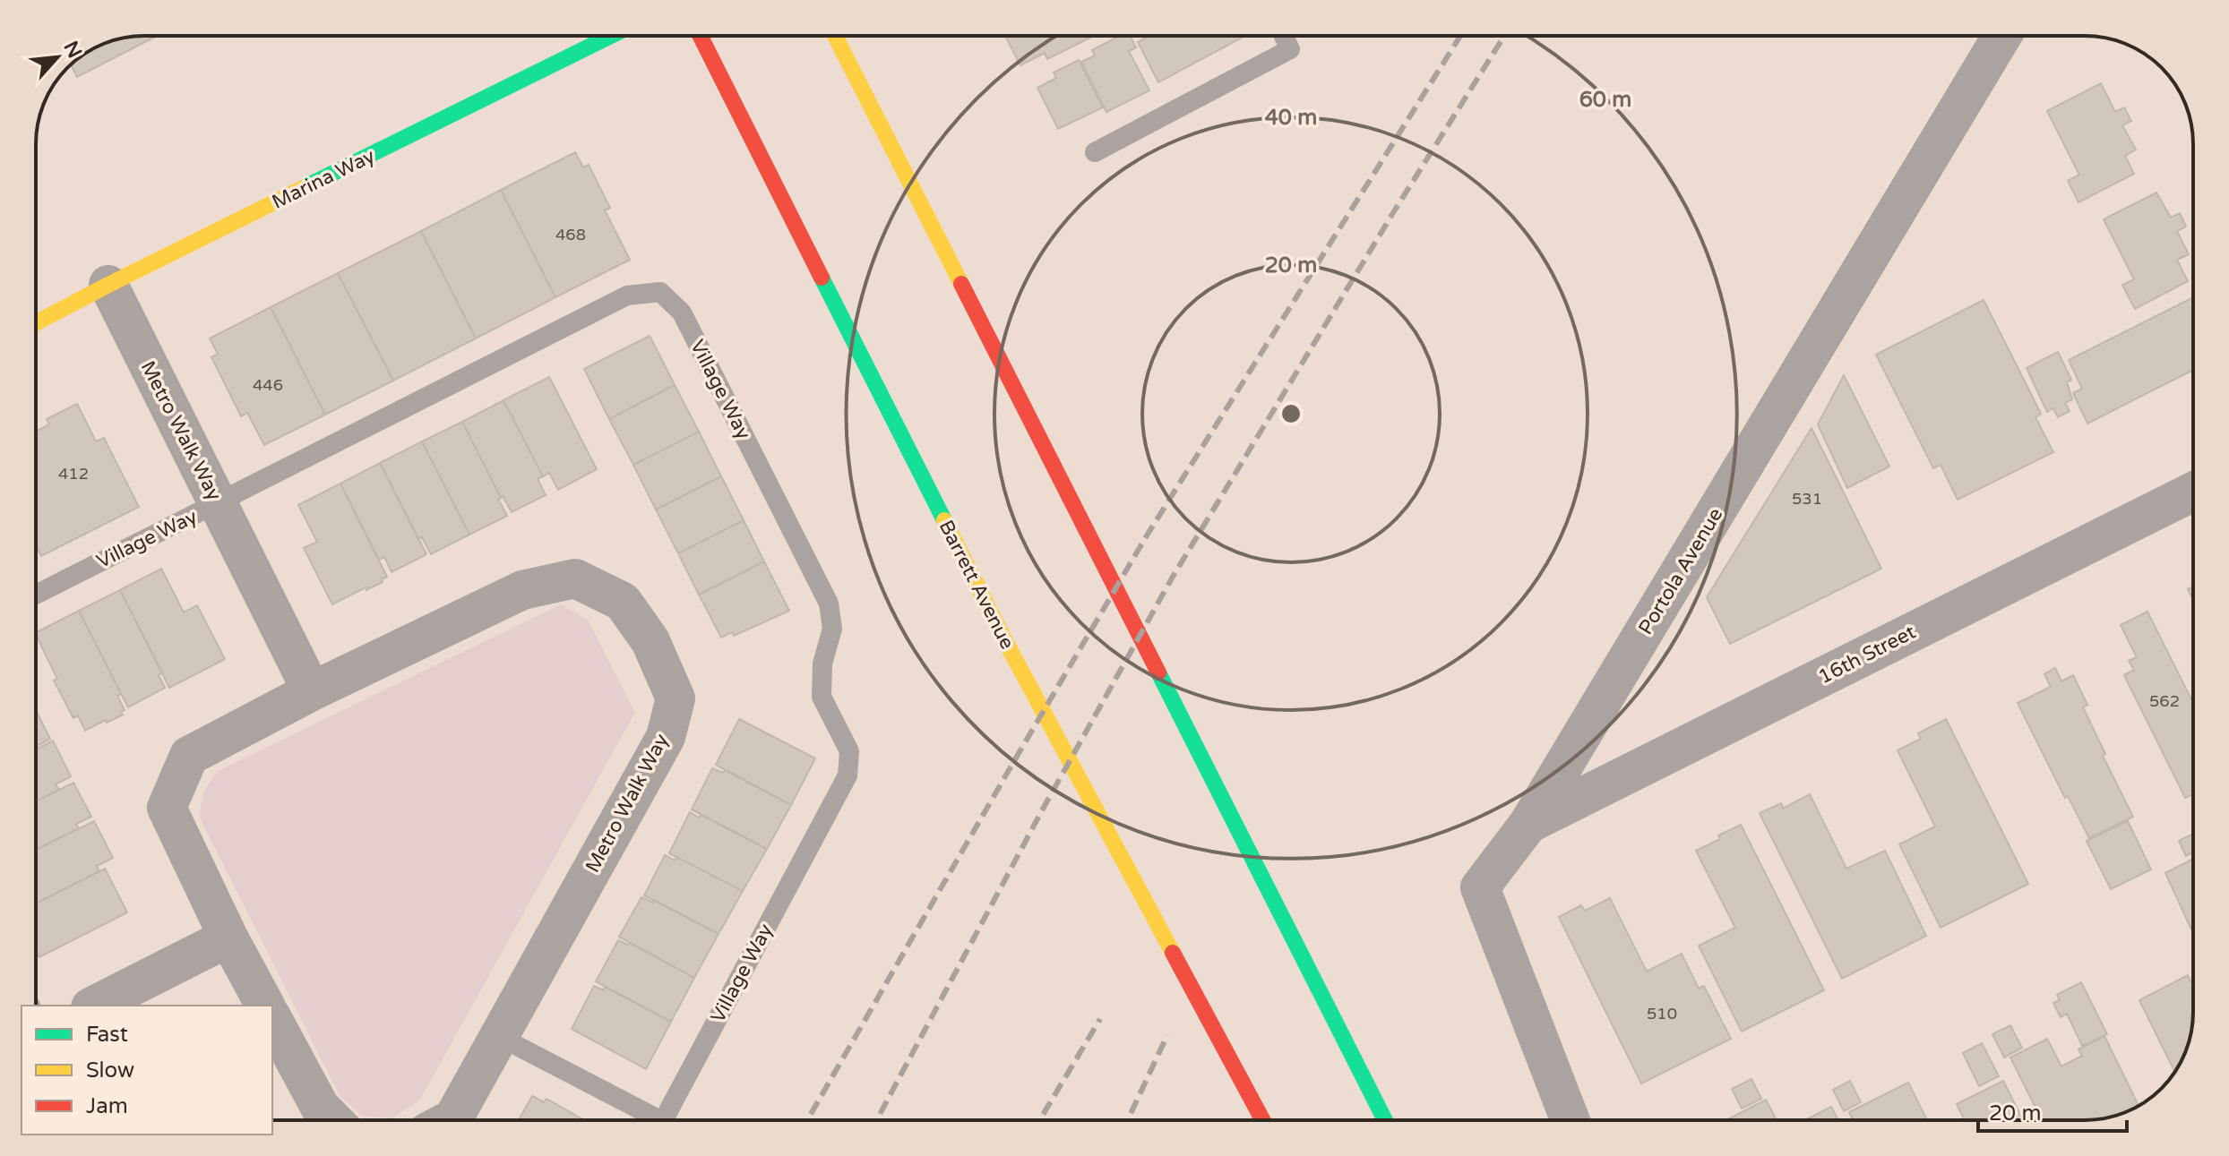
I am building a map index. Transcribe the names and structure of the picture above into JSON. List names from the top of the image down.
{
  "streets": {
    "main road": ["Marina Way", "Barrett Avenue"],
    "street": ["Metro Walk Way", "Portola Avenue", "16th Street"],
    "lane": ["Village Way"]
  },
  "crossings": [
    ["Marina Way", "Metro Walk Way"],
    ["Village Way", "Metro Walk Way"],
    ["Portola Avenue", "16th Street"]
  ],
  "house_numbers": [
    "468",
    "446",
    "412",
    "531",
    "562",
    "510"
  ],
  "legend": ["Fast", "Slow", "Jam"],
  "scale_bar": "20 m",
  "north": "top right",
  "rings": ["60 m", "40 m", "20 m"]
}
